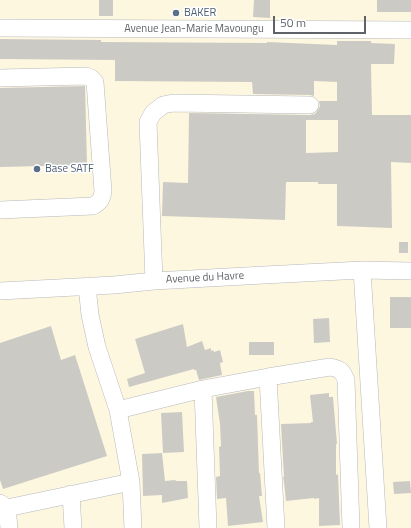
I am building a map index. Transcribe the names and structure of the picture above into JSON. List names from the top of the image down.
{
  "streets": {
    "street": ["Avenue Jean-Marie Mavoungu", "Avenue du Havre"]
  },
  "places": ["BAKER", "Base SATF"],
  "scale_bar": "50 m"
}
